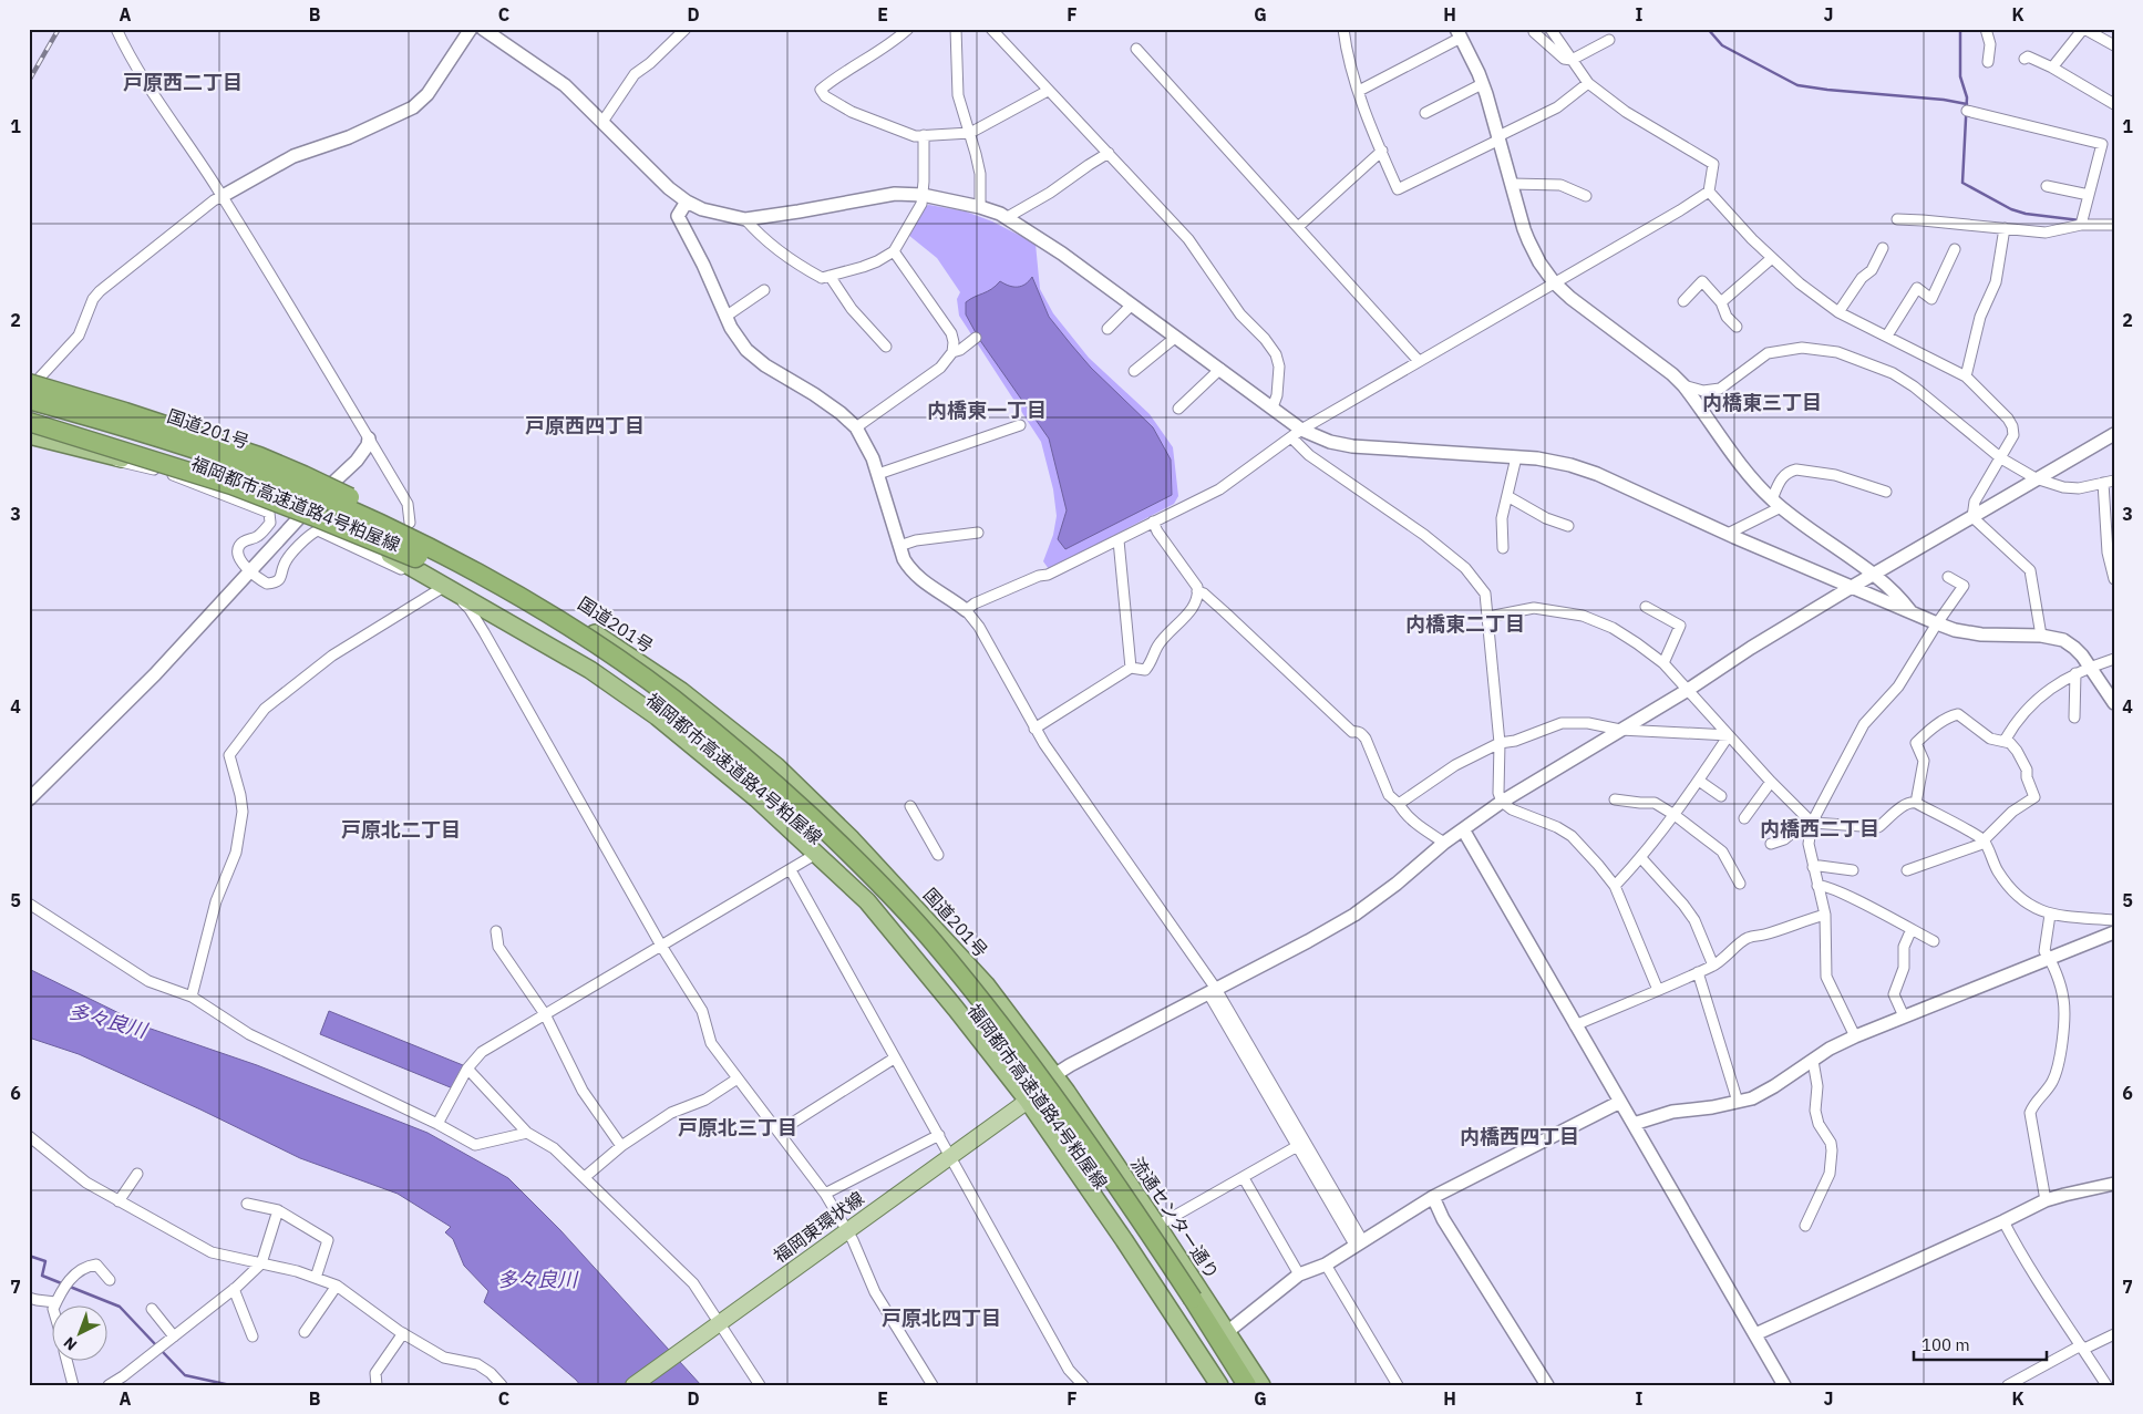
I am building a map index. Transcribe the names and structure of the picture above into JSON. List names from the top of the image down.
{
  "streets": {
    "highway": ["国道201号", "福岡都市高速道路4号粕屋線", "流通センター通り"],
    "main road": ["福岡東環状線"]
  },
  "crossings": [
    ["国道201号", "流通センター通り"]
  ],
  "districts": [
    "戸原西二丁目",
    "内橋東三丁目",
    "内橋東一丁目",
    "戸原西四丁目",
    "内橋東二丁目",
    "内橋西二丁目",
    "戸原北二丁目",
    "戸原北三丁目",
    "内橋西四丁目",
    "戸原北四丁目"
  ],
  "water": ["多々良川"],
  "scale_bar": "100 m",
  "north": "bottom left",
  "grid": {
    "columns": [
      "A",
      "B",
      "C",
      "D",
      "E",
      "F",
      "G",
      "H",
      "I",
      "J",
      "K"
    ],
    "rows": [
      "1",
      "2",
      "3",
      "4",
      "5",
      "6",
      "7"
    ]
  }
}
